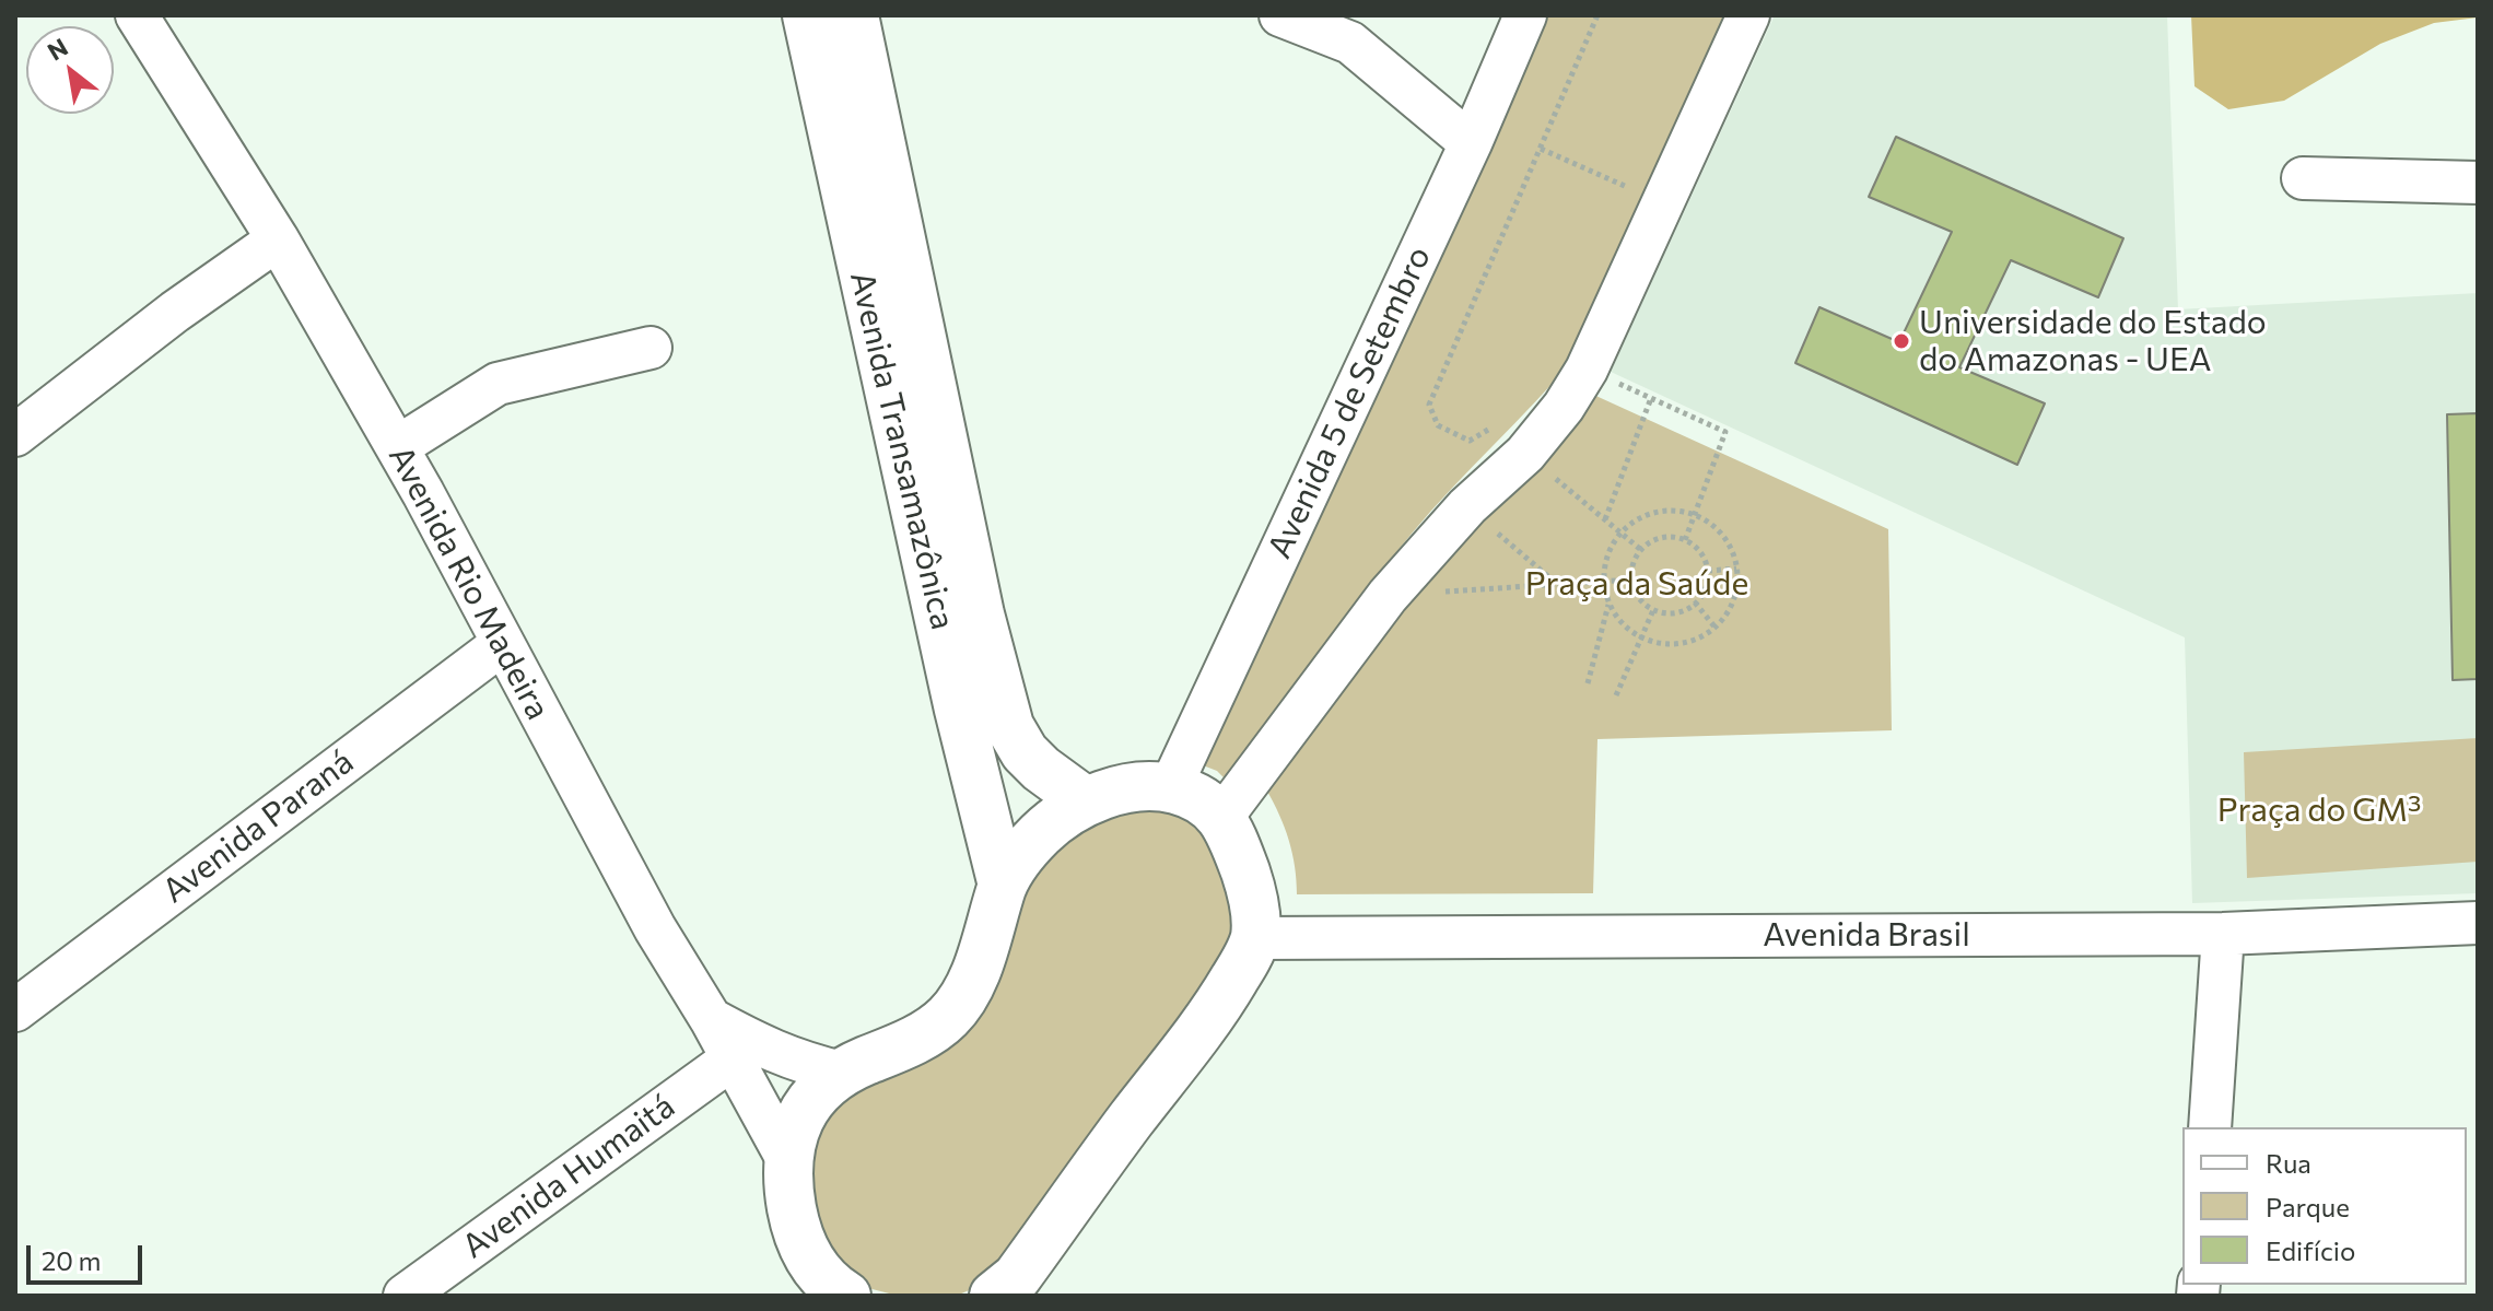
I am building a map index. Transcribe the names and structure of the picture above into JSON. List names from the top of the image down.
{
  "streets": {
    "highway": ["Avenida Transamazônica"],
    "street": [
      "Avenida 5 de Setembro",
      "Avenida Rio Madeira",
      "Avenida Paraná",
      "Avenida Brasil",
      "Avenida Humaitá"
    ]
  },
  "crossings": [
    ["Avenida Rio Madeira", "Avenida Paraná"],
    ["Avenida Rio Madeira", "Avenida Humaitá"]
  ],
  "parks": ["Praça da Saúde", "Praça do GM³"],
  "places": ["Universidade do Estado do Amazonas - UEA"],
  "legend": ["Rua", "Parque", "Edifício"],
  "scale_bar": "20 m",
  "north": "top left"
}
